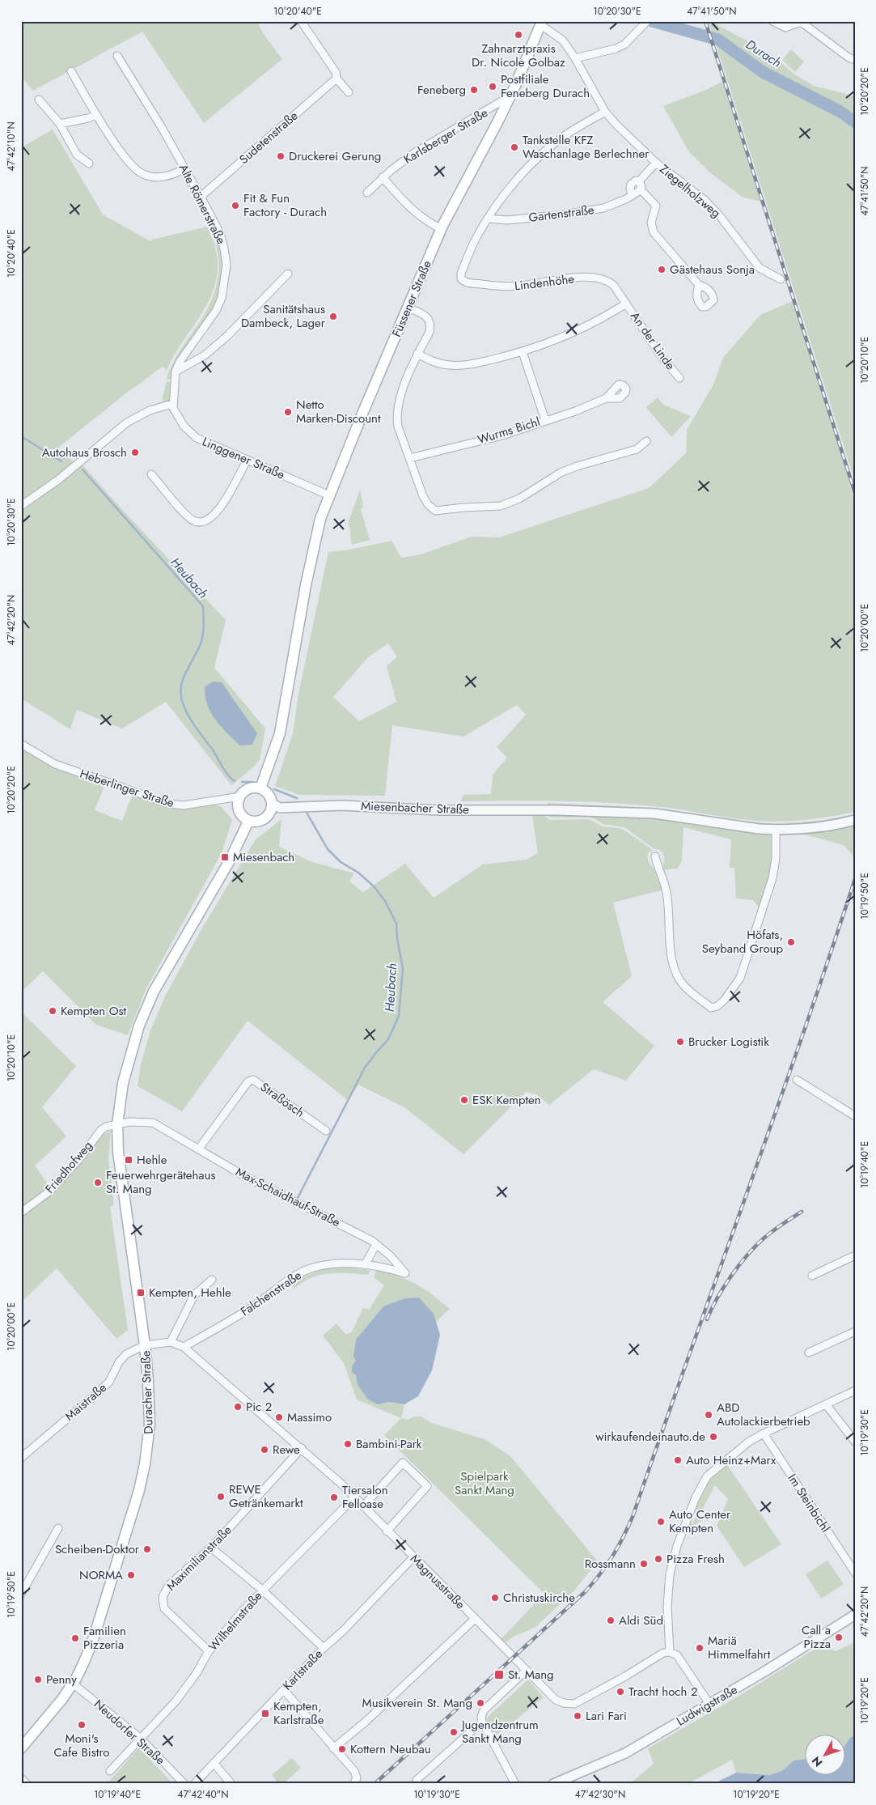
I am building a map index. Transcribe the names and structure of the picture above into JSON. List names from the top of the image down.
{
  "streets": {
    "main road": ["Füssener Straße", "Duracher Straße"],
    "street": [
      "Karlsberger Straße",
      "Sudetenstraße",
      "Ziegelholzweg",
      "Alte Römerstraße",
      "Gartenstraße",
      "Lindenhöhe",
      "An der Linde",
      "Wurms Bichl",
      "Linggener Straße",
      "Heberlinger Straße",
      "Miesenbacher Straße",
      "Straßösch",
      "Friedhofweg",
      "Max-Schaidhauf-Straße",
      "Falchenstraße",
      "Maistraße",
      "Im Steinbichl",
      "Maximilianstraße",
      "Magnusstraße",
      "Wilhelmstraße",
      "Karlstraße",
      "Ludwigstraße",
      "Neudorfer Straße"
    ]
  },
  "crossings": [
    ["Karlsberger Straße", "Füssener Straße"],
    ["Sudetenstraße", "Alte Römerstraße"],
    ["Ziegelholzweg", "Füssener Straße"],
    ["Alte Römerstraße", "Linggener Straße"],
    ["Gartenstraße", "Lindenhöhe"],
    ["Lindenhöhe", "An der Linde"],
    ["Füssener Straße", "Linggener Straße"],
    ["Füssener Straße", "Heberlinger Straße"],
    ["Füssener Straße", "Miesenbacher Straße"],
    ["Füssener Straße", "Duracher Straße"],
    ["Heberlinger Straße", "Miesenbacher Straße"],
    ["Heberlinger Straße", "Duracher Straße"],
    ["Miesenbacher Straße", "Duracher Straße"],
    ["Straßösch", "Max-Schaidhauf-Straße"],
    ["Friedhofweg", "Max-Schaidhauf-Straße"],
    ["Friedhofweg", "Duracher Straße"],
    ["Max-Schaidhauf-Straße", "Falchenstraße"],
    ["Max-Schaidhauf-Straße", "Duracher Straße"],
    ["Falchenstraße", "Magnusstraße"],
    ["Duracher Straße", "Maistraße"],
    ["Duracher Straße", "Magnusstraße"],
    ["Duracher Straße", "Neudorfer Straße"],
    ["Maistraße", "Magnusstraße"],
    ["Maximilianstraße", "Magnusstraße"],
    ["Maximilianstraße", "Wilhelmstraße"],
    ["Magnusstraße", "Wilhelmstraße"],
    ["Magnusstraße", "Karlstraße"],
    ["Wilhelmstraße", "Neudorfer Straße"]
  ],
  "water": ["Durach", "Heubach"],
  "parks": ["Spielpark Sankt Mang"],
  "places": {
    "other": [
      "Zahnarztpraxis Dr. Nicole Golbaz",
      "Postfiliale Feneberg Durach",
      "Feneberg",
      "Tankstelle KFZ Waschanlage Berlechner",
      "Druckerei Gerung",
      "Fit & Fun Factory - Durach",
      "Gästehaus Sonja",
      "Sanitätshaus Dambeck, Lager",
      "Netto Marken-Discount",
      "Autohaus Brosch",
      "Höfats, Seyband Group",
      "Kempten Ost",
      "Brucker Logistik",
      "ESK Kempten",
      "Feuerwehrgerätehaus St. Mang",
      "Pic 2",
      "ABD Autolackierbetrieb",
      "Massimo",
      "wirkaufendeinauto.de",
      "Bambini-Park",
      "Rewe",
      "Auto Heinz+Marx",
      "REWE Getränkemarkt",
      "Tiersalon Felloase",
      "Auto Center Kempten",
      "Scheiben-Doktor",
      "Pizza Fresh",
      "Rossmann",
      "NORMA",
      "Christuskirche",
      "Aldi Süd",
      "Call a Pizza",
      "Familien Pizzeria",
      "Mariä Himmelfahrt",
      "Penny",
      "Tracht hoch 2",
      "Musikverein St. Mang",
      "Lari Fari",
      "Moni's Cafe Bistro",
      "Jugendzentrum Sankt Mang",
      "Kottern Neubau"
    ],
    "transit": [
      "Miesenbach",
      "Hehle",
      "Kempten, Hehle",
      "St. Mang",
      "Kempten, Karlstraße"
    ]
  },
  "north": "bottom left",
  "coordinates": [
    "10°20'40\"E",
    "10°20'30\"E",
    "47°41'50\"N",
    "10°20'20\"E",
    "47°42'10\"N",
    "10°20'10\"E",
    "47°42'20\"N",
    "10°20'00\"E",
    "10°19'50\"E",
    "10°19'40\"E",
    "10°19'30\"E",
    "10°19'20\"E",
    "47°42'40\"N",
    "47°42'30\"N"
  ]
}
